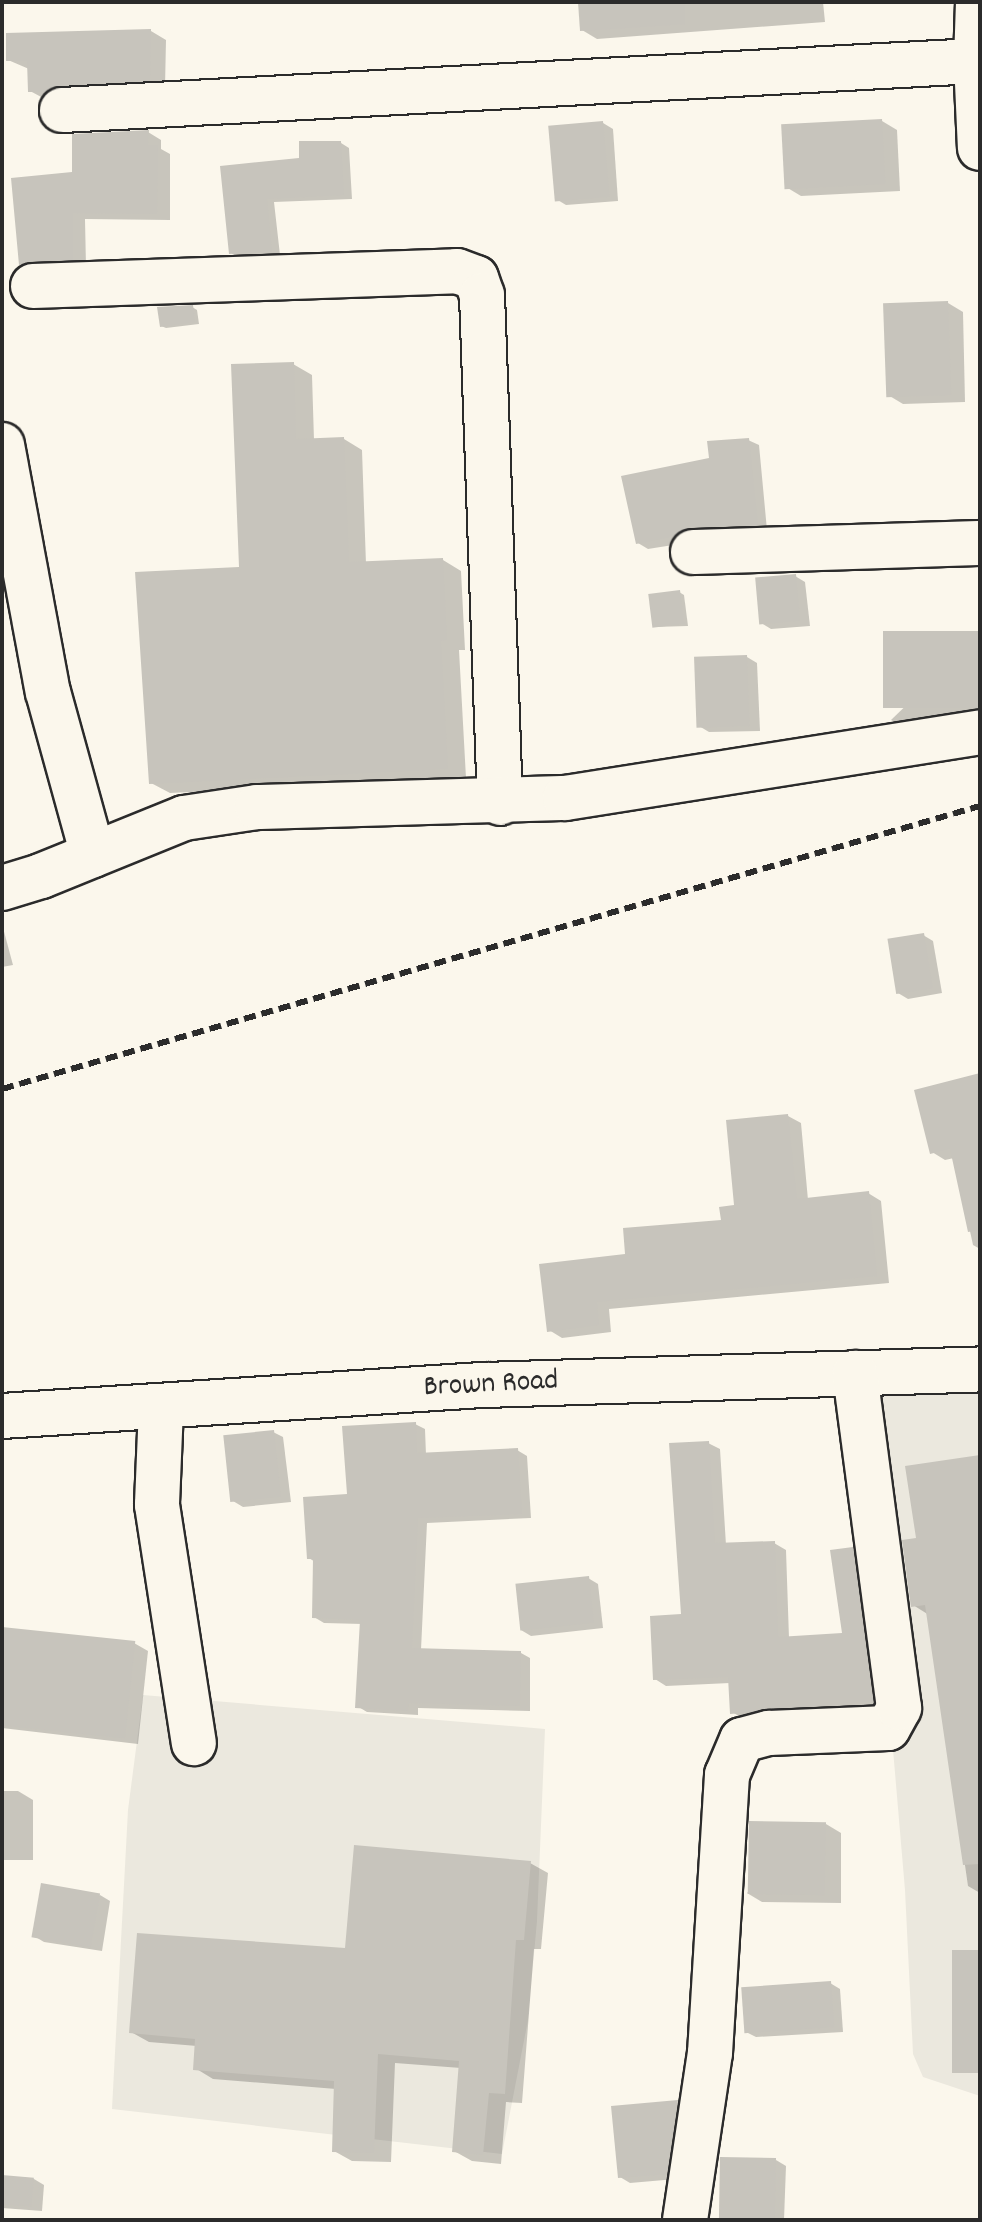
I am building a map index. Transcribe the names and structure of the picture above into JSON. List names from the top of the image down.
{
  "streets": {
    "street": ["Brown Road"]
  }
}
